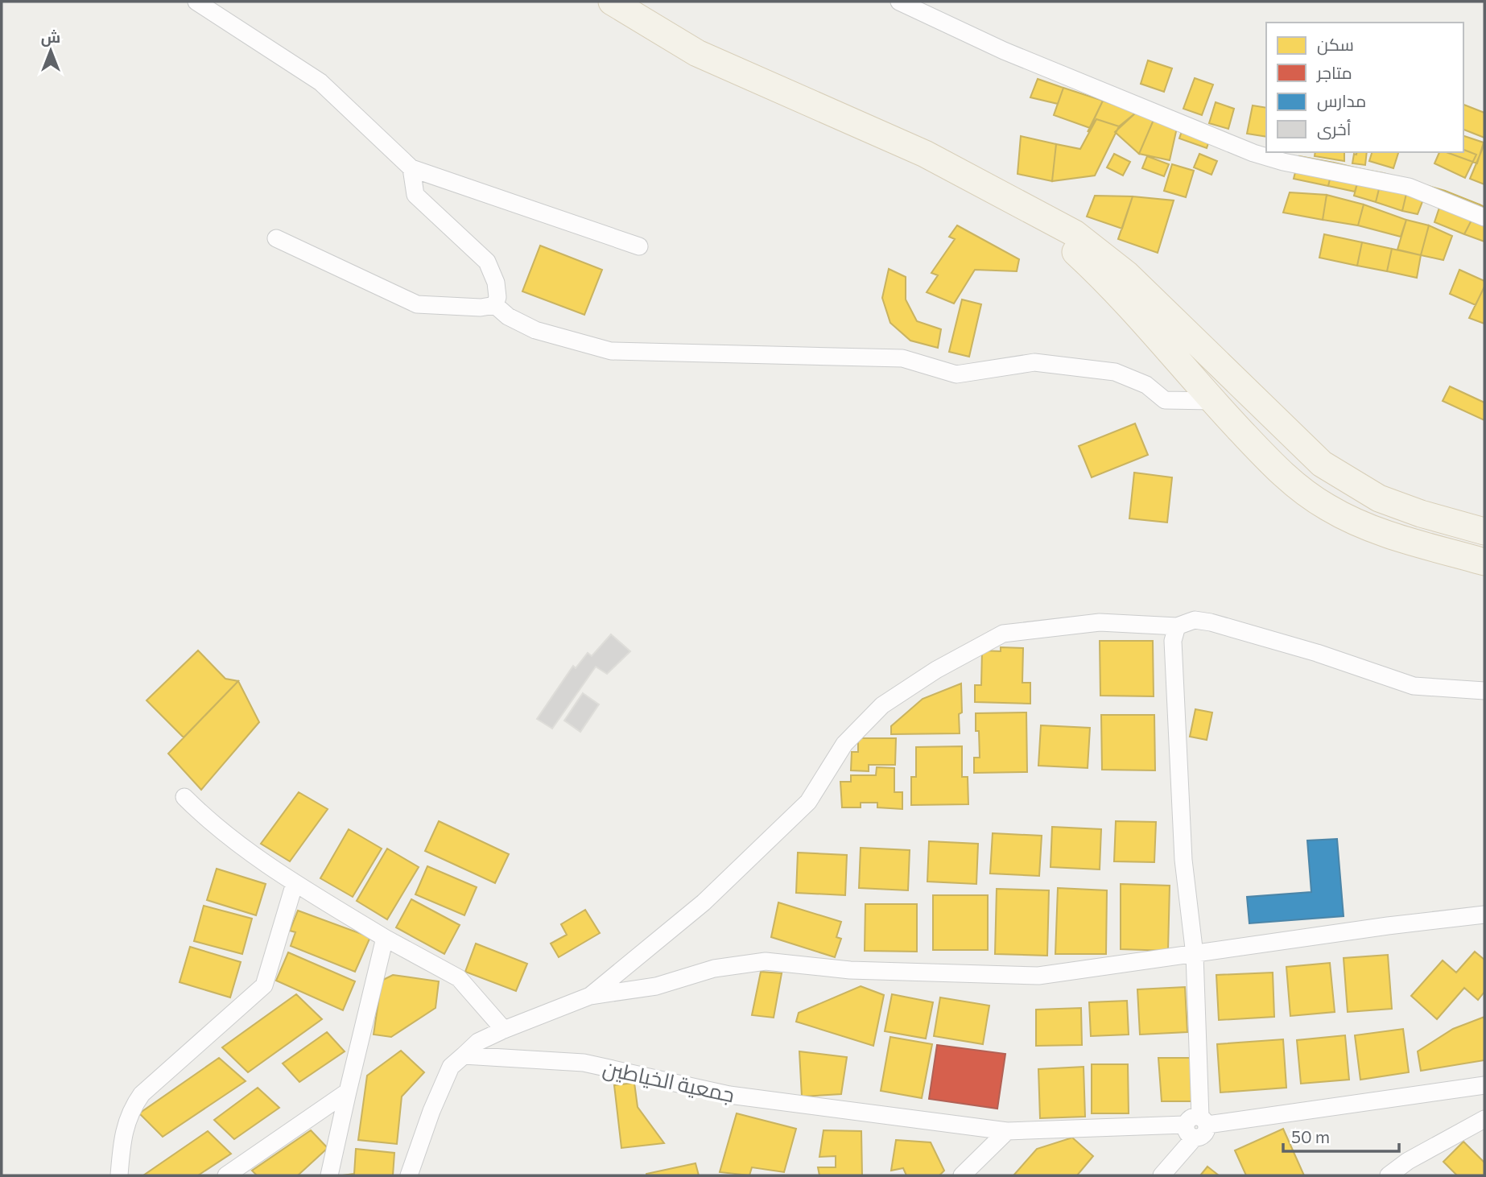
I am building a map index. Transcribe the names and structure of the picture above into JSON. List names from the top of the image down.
{
  "streets": {
    "street": ["جمعية الخياطين"]
  },
  "legend": [
    "سكن",
    "متاجر",
    "مدارس",
    "أخرى"
  ],
  "scale_bar": "50 m",
  "north": "top"
}
